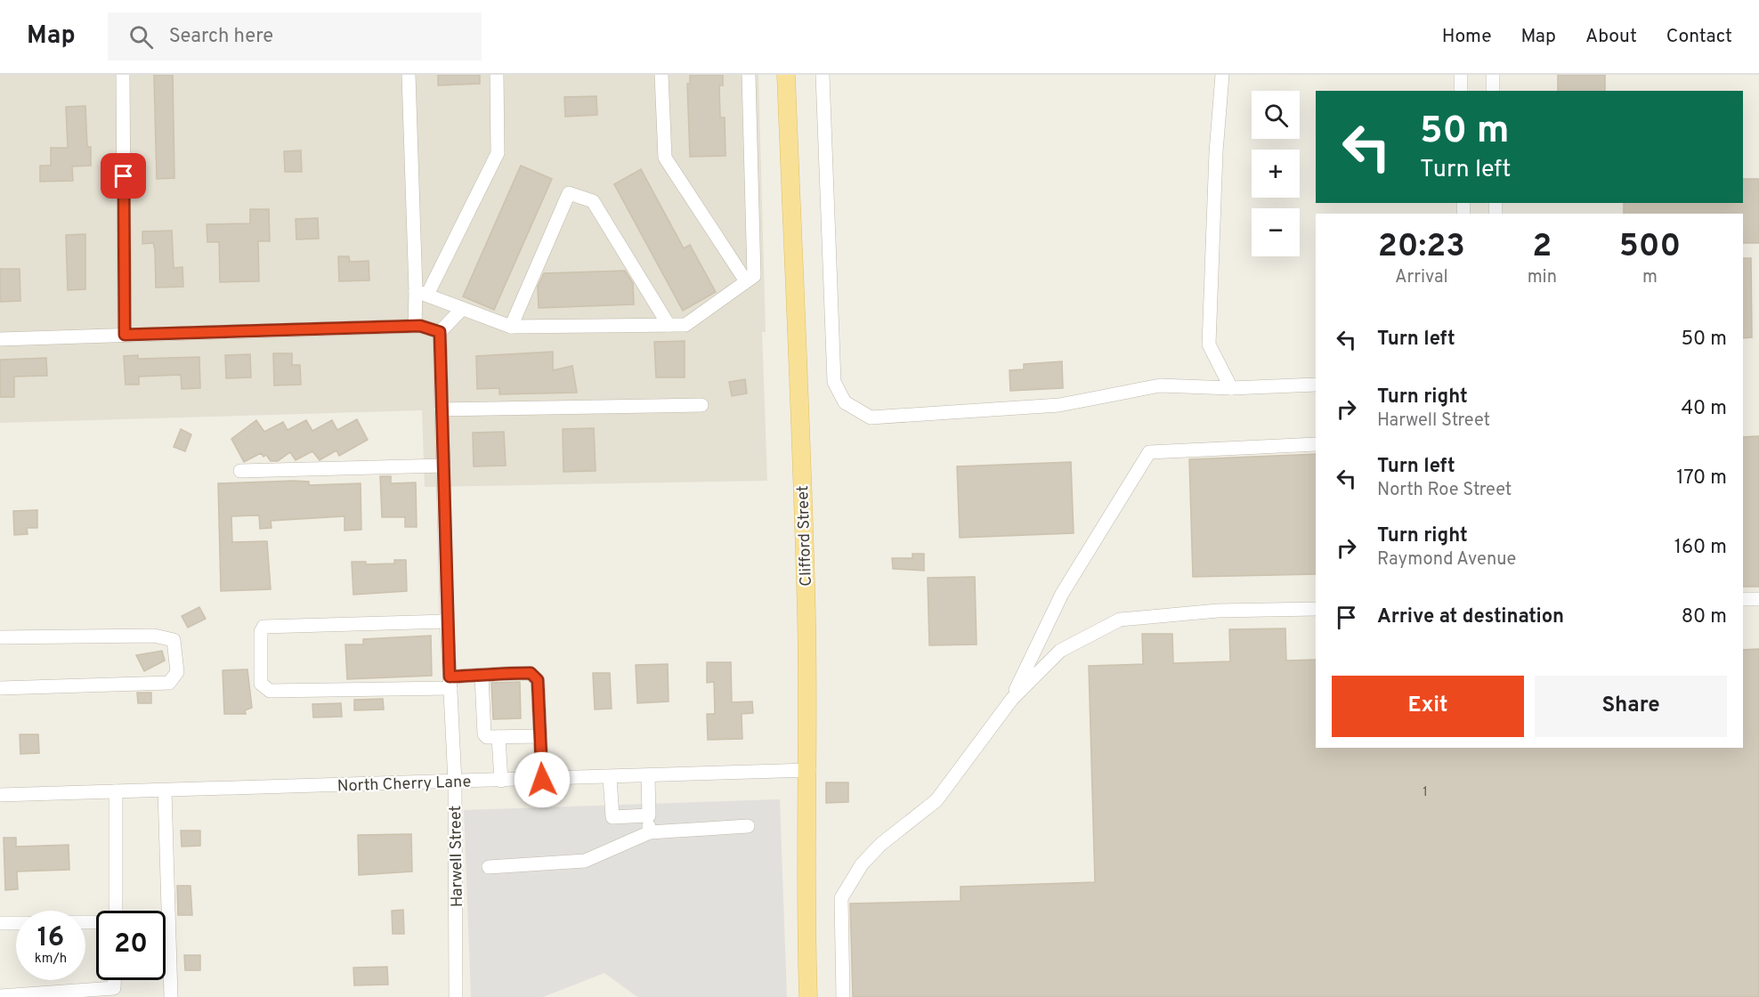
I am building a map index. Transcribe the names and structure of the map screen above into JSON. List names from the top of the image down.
{
  "streets": {
    "main road": ["Clifford Street"],
    "street": ["North Cherry Lane", "Harwell Street"]
  },
  "crossings": [
    ["Clifford Street", "North Cherry Lane"],
    ["North Cherry Lane", "Harwell Street"]
  ],
  "house_numbers": ["1"],
  "page": {
    "header": "Map",
    "search": "Search here",
    "nav": [
      "Home",
      "Map",
      "About",
      "Contact"
    ],
    "map_buttons": ["+", "−"],
    "turn": ["50 m", "Turn left"],
    "eta": [
      "20:23",
      "Arrival",
      "2",
      "min",
      "500",
      "m"
    ],
    "list": [
      {
        "name": "Turn left",
        "value": "50 m"
      },
      {
        "name": "Turn right",
        "note": "Harwell Street",
        "value": "40 m"
      },
      {
        "name": "Turn left",
        "note": "North Roe Street",
        "value": "170 m"
      },
      {
        "name": "Turn right",
        "note": "Raymond Avenue",
        "value": "160 m"
      },
      {
        "name": "Arrive at destination",
        "value": "80 m"
      }
    ],
    "buttons": ["Exit", "Share"],
    "speed": "16 km/h",
    "limit": "20"
  }
}
